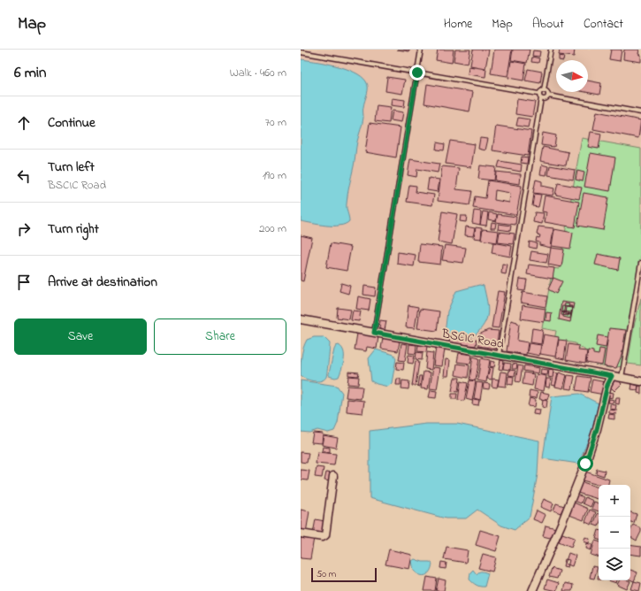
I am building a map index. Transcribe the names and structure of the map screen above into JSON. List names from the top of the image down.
{
  "streets": {
    "street": ["BSCIC Road"]
  },
  "scale_bar": "50 m",
  "north": "right",
  "page": {
    "header": "Map",
    "nav": [
      "Home",
      "Map",
      "About",
      "Contact"
    ],
    "heading": ["6 min", "Walk · 460 m"],
    "list": [
      ["Continue", "70 m"],
      ["Turn left", "BSCIC Road", "190 m"],
      ["Turn right", "200 m"],
      "Arrive at destination"
    ],
    "buttons": ["Save", "Share"],
    "map_buttons": ["+", "−"],
    "scale": "50 m"
  }
}
